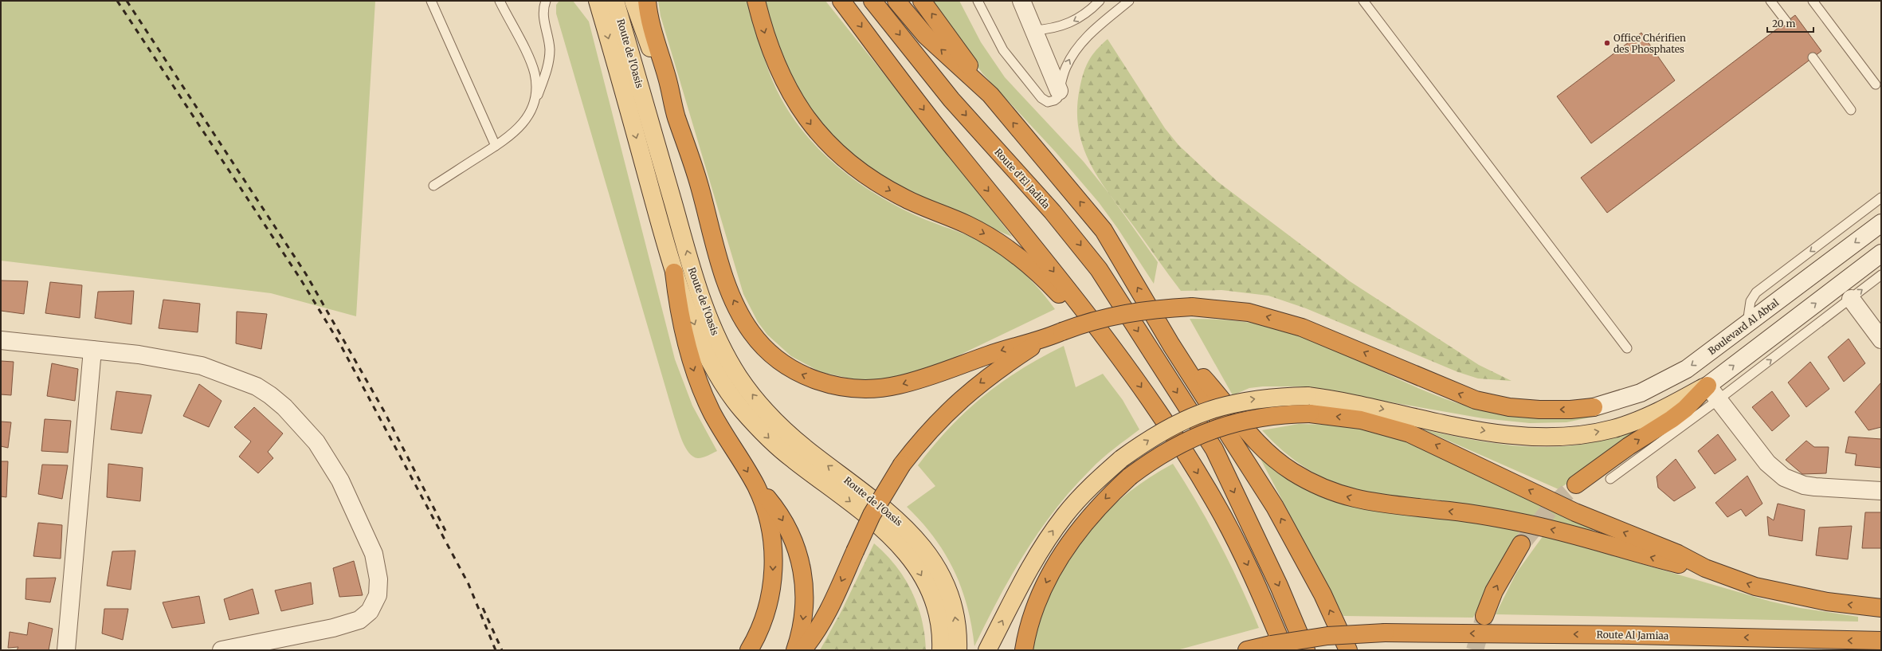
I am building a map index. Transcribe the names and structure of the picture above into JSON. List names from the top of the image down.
{
  "streets": {
    "highway": ["Route d'El Jadida", "Route Al Jamiaa"],
    "main road": ["Route de l'Oasis"],
    "street": ["Boulevard Al Abtal"]
  },
  "one_way": ["Route Al Jamiaa"],
  "places": ["Office Chérifien des Phosphates"],
  "scale_bar": "20 m"
}
